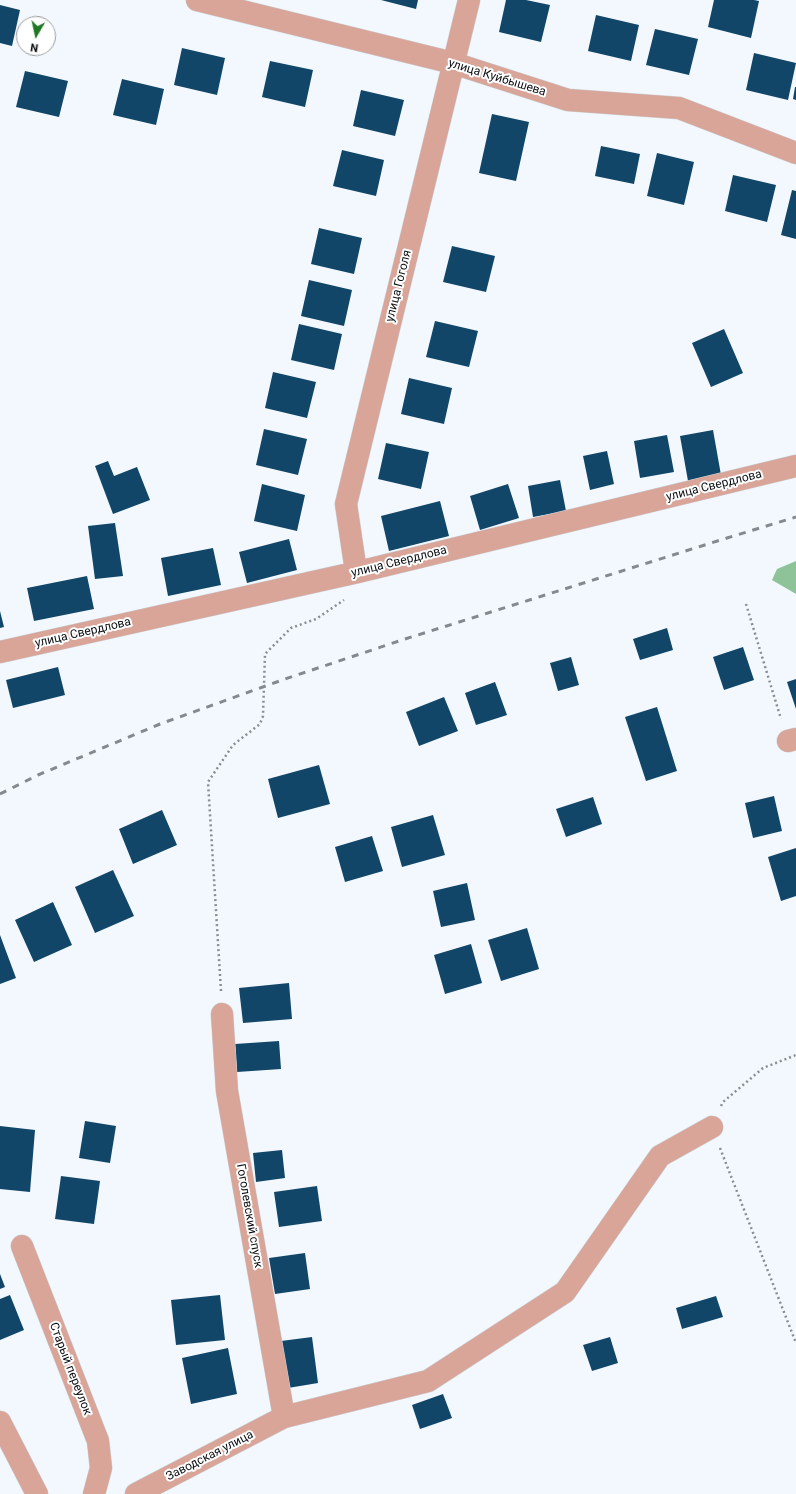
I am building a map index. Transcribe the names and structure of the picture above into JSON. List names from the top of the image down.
{
  "streets": {
    "street": [
      "улица Куйбышева",
      "улица Гоголя",
      "улица Свердлова",
      "Гоголевский спуск",
      "Старый переулок",
      "Заводская улица"
    ]
  },
  "crossings": [
    ["улица Куйбышева", "улица Гоголя"],
    ["улица Гоголя", "улица Свердлова"],
    ["Гоголевский спуск", "Заводская улица"]
  ],
  "north": "bottom"
}
